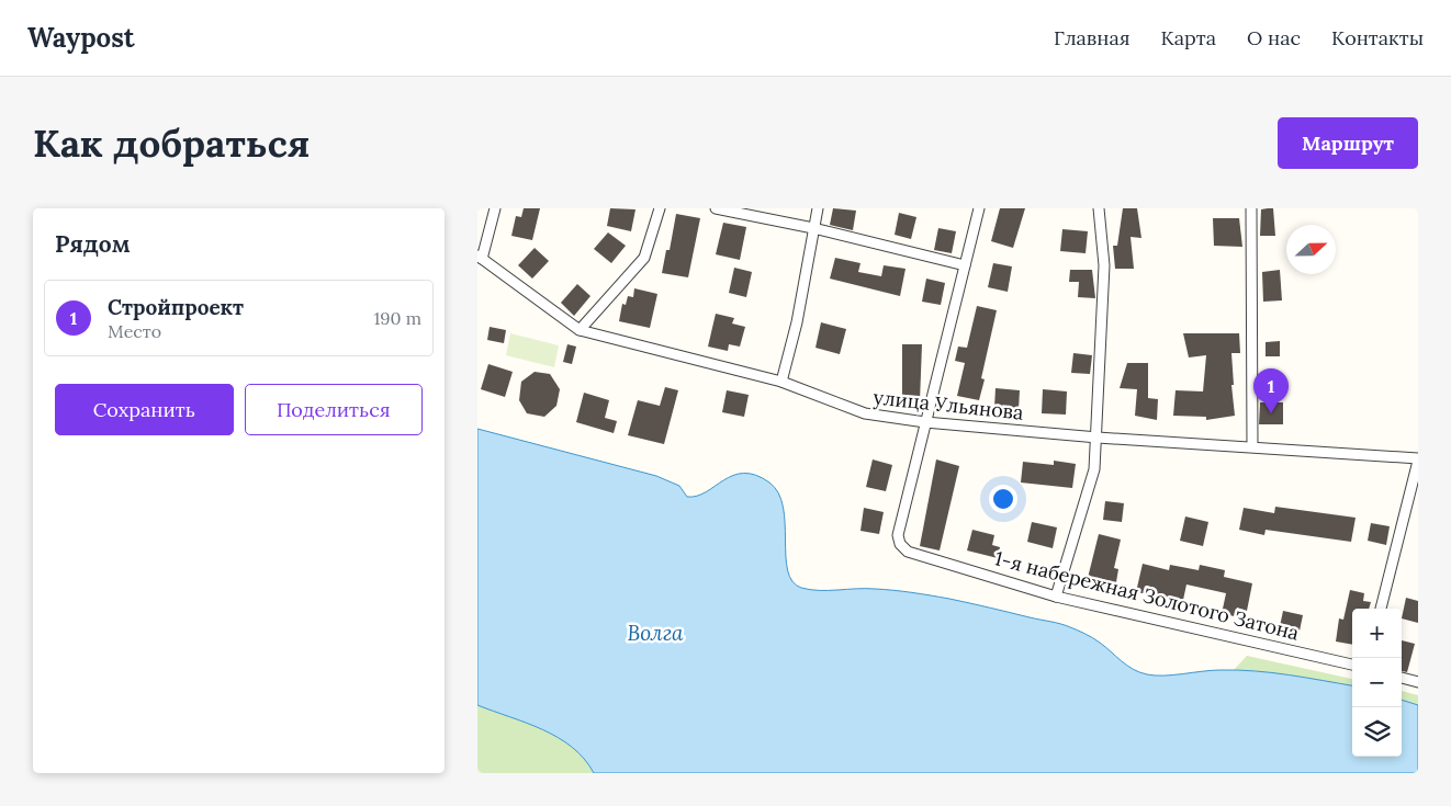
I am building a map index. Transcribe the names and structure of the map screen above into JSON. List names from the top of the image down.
{
  "streets": {
    "street": ["улица Ульянова", "1-я набережная Золотого Затона"]
  },
  "crossings": [
    ["улица Ульянова", "1-я набережная Золотого Затона"]
  ],
  "water": ["Волга"],
  "north": "right",
  "page": {
    "header": "Waypost",
    "nav": [
      "Главная",
      "Карта",
      "О нас",
      "Контакты"
    ],
    "buttons": [
      "Маршрут",
      ["Сохранить", "Поделиться"]
    ],
    "title": "Как добраться",
    "heading": "Рядом",
    "list": [
      {
        "mark": "1",
        "name": "Стройпроект",
        "note": "Место",
        "value": "190 m"
      }
    ],
    "pins": "1",
    "map_buttons": ["+", "−"]
  }
}
